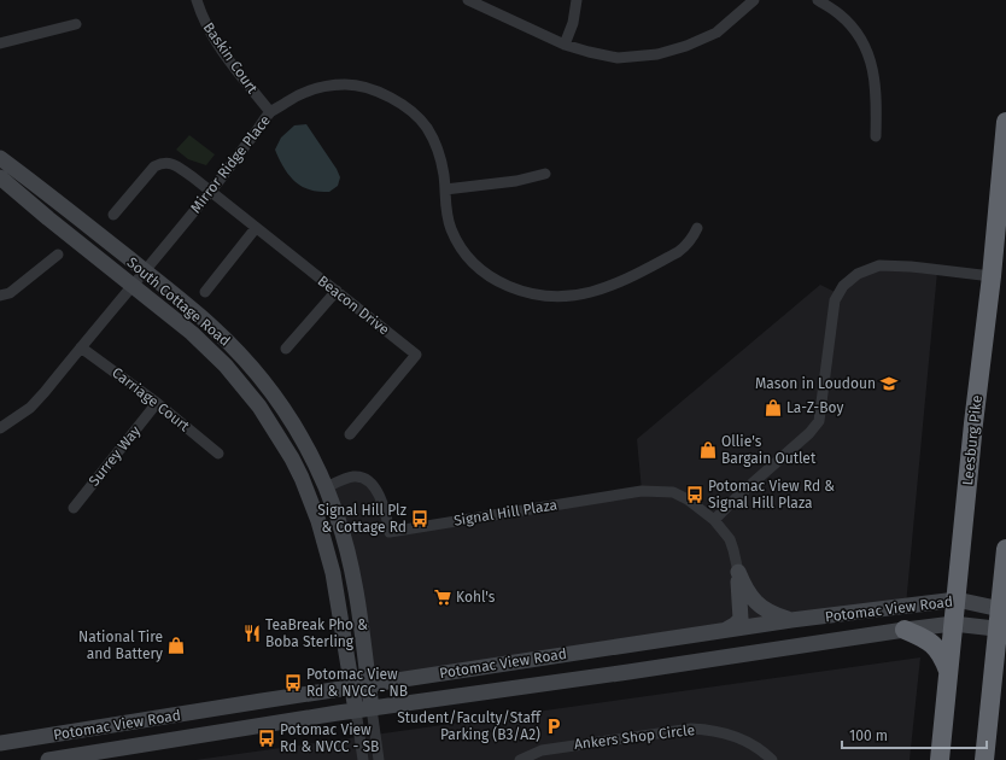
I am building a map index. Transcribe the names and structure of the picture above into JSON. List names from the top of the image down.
{
  "streets": {
    "highway": ["Leesburg Pike"],
    "main road": ["South Cottage Road", "Potomac View Road"],
    "street": [
      "Baskin Court",
      "Mirror Ridge Place",
      "Beacon Drive",
      "Carriage Court",
      "Surrey Way",
      "Signal Hill Plaza",
      "Ankers Shop Circle"
    ]
  },
  "crossings": [
    ["Baskin Court", "Mirror Ridge Place"],
    ["Mirror Ridge Place", "South Cottage Road"],
    ["Mirror Ridge Place", "Beacon Drive"],
    ["Mirror Ridge Place", "Carriage Court"],
    ["South Cottage Road", "Signal Hill Plaza"],
    ["South Cottage Road", "Potomac View Road"],
    ["Carriage Court", "Surrey Way"],
    ["Leesburg Pike", "Potomac View Road"]
  ],
  "places": {
    "school or university": ["Mason in Loudoun"],
    "shop": ["La-Z-Boy", "Ollie's Bargain Outlet", "National Tire and Battery"],
    "bus stop": [
      "Potomac View Rd & Signal Hill Plaza",
      "Signal Hill Plz & Cottage Rd",
      "Potomac View Rd & NVCC - NB",
      "Potomac View Rd & NVCC - SB"
    ],
    "supermarket": ["Kohl's"],
    "restaurant": ["TeaBreak Pho & Boba Sterling"],
    "parking": ["Student/Faculty/Staff Parking (B3/A2)"]
  },
  "scale_bar": "100 m"
}
